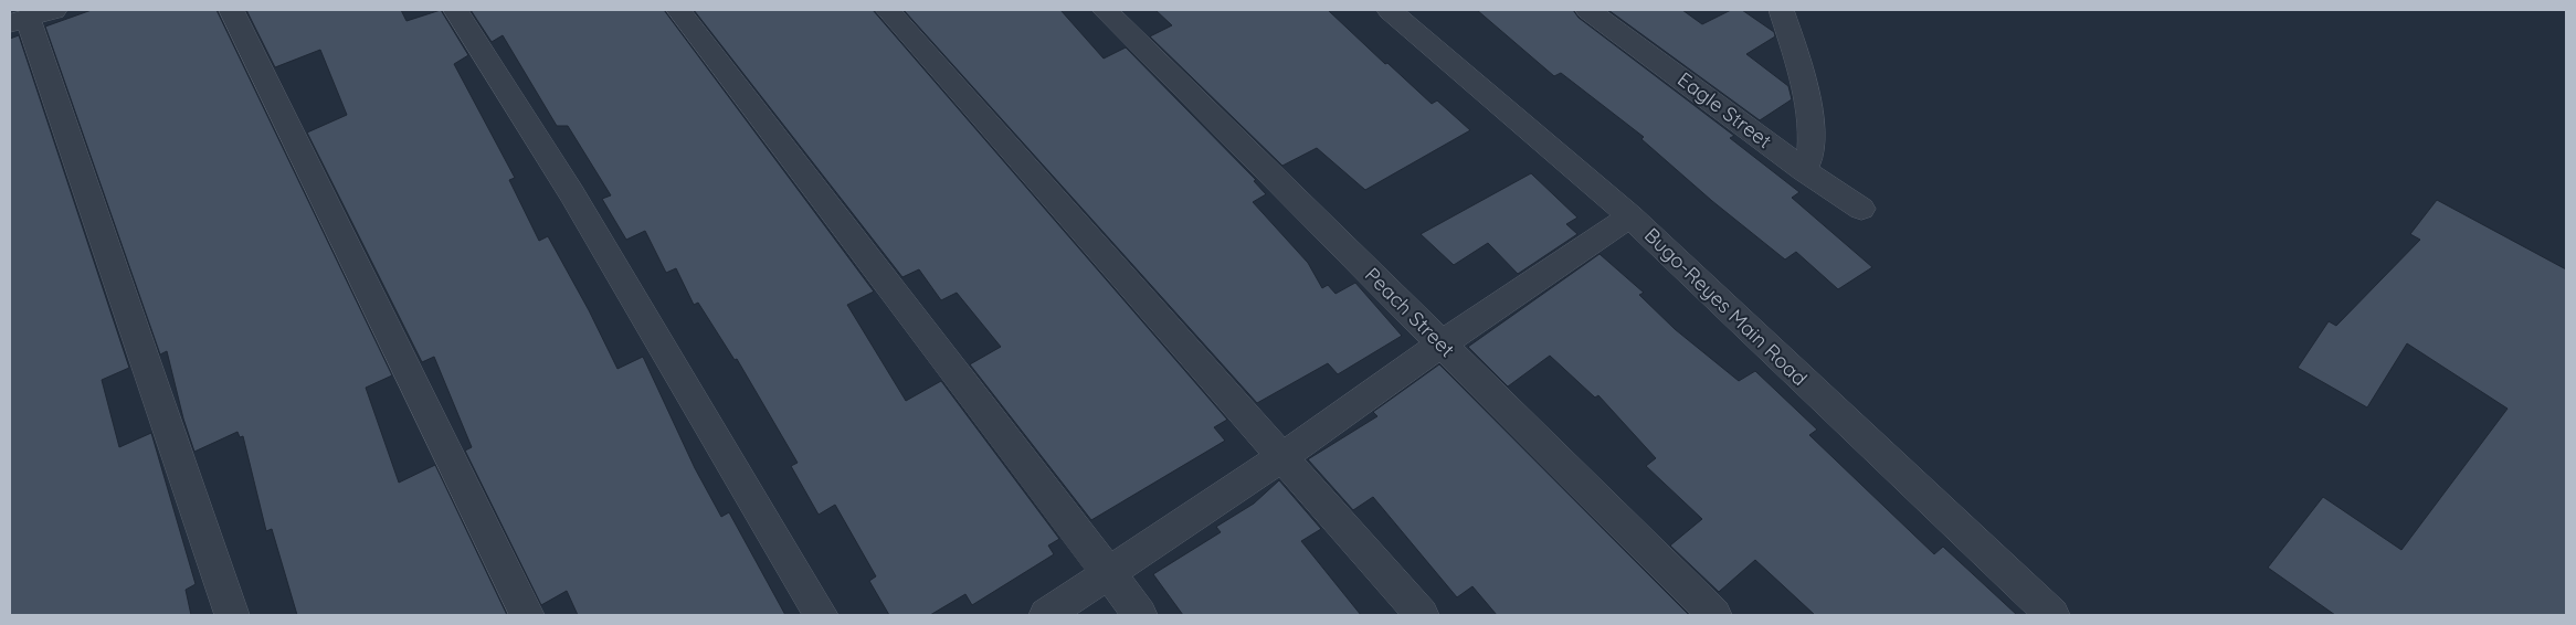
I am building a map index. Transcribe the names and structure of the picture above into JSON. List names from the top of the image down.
{
  "streets": {
    "street": ["Eagle Street", "Bugo-Reyes Main Road", "Peach Street"]
  }
}
